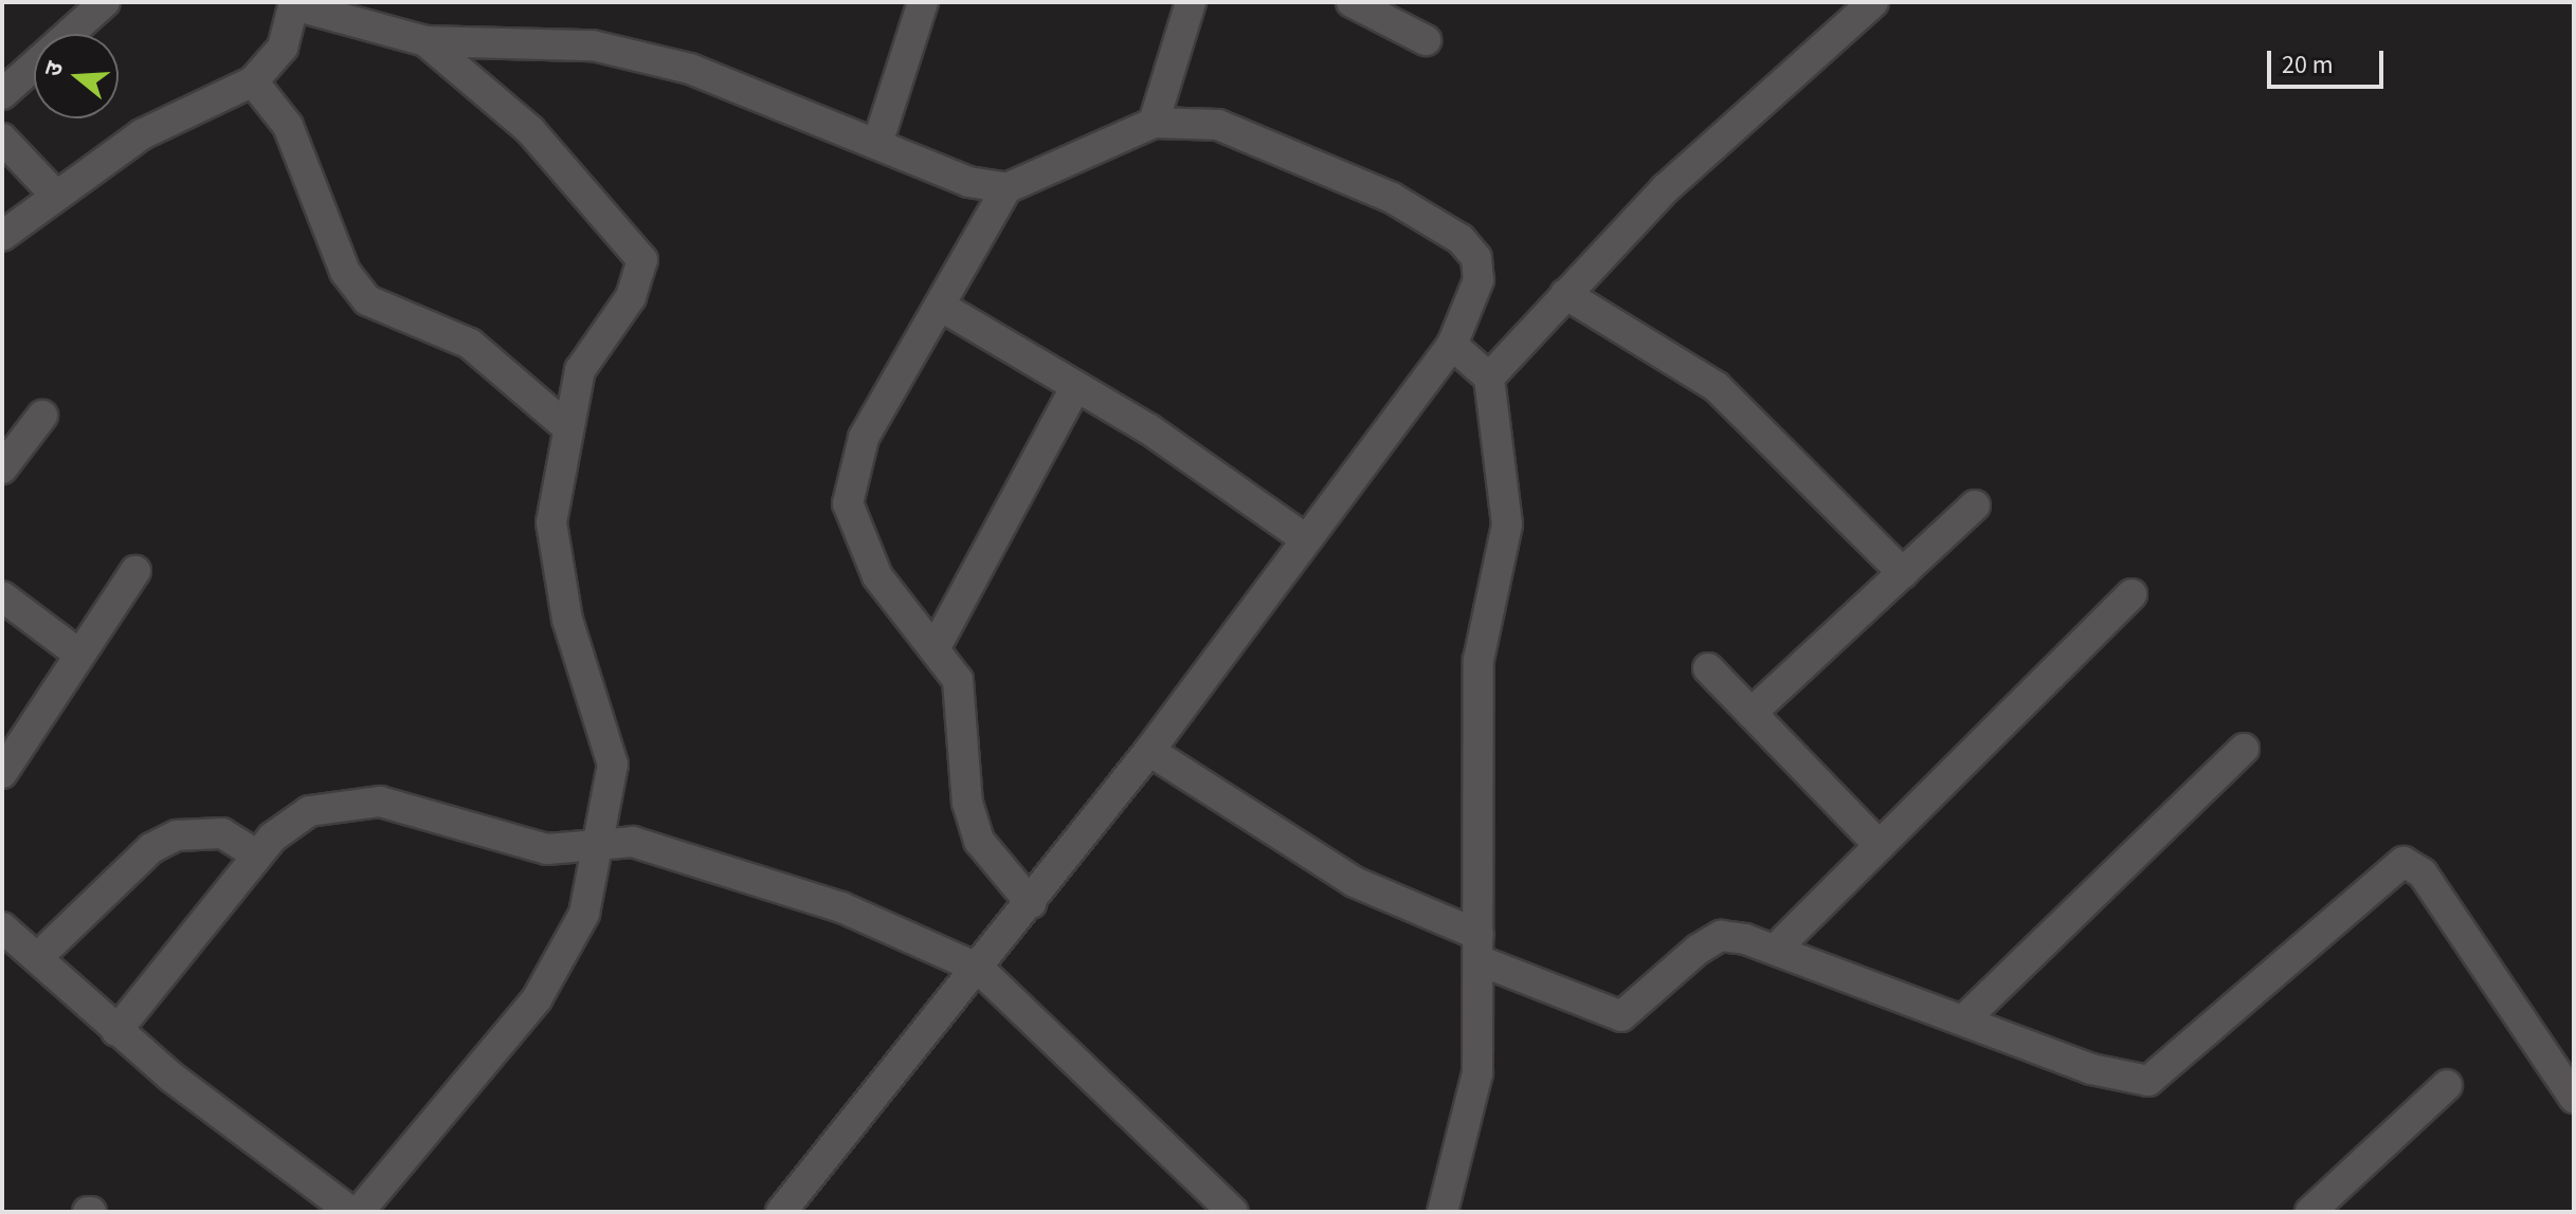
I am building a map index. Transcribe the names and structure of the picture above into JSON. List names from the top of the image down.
{
  "scale_bar": "20 m",
  "north": "left"
}
